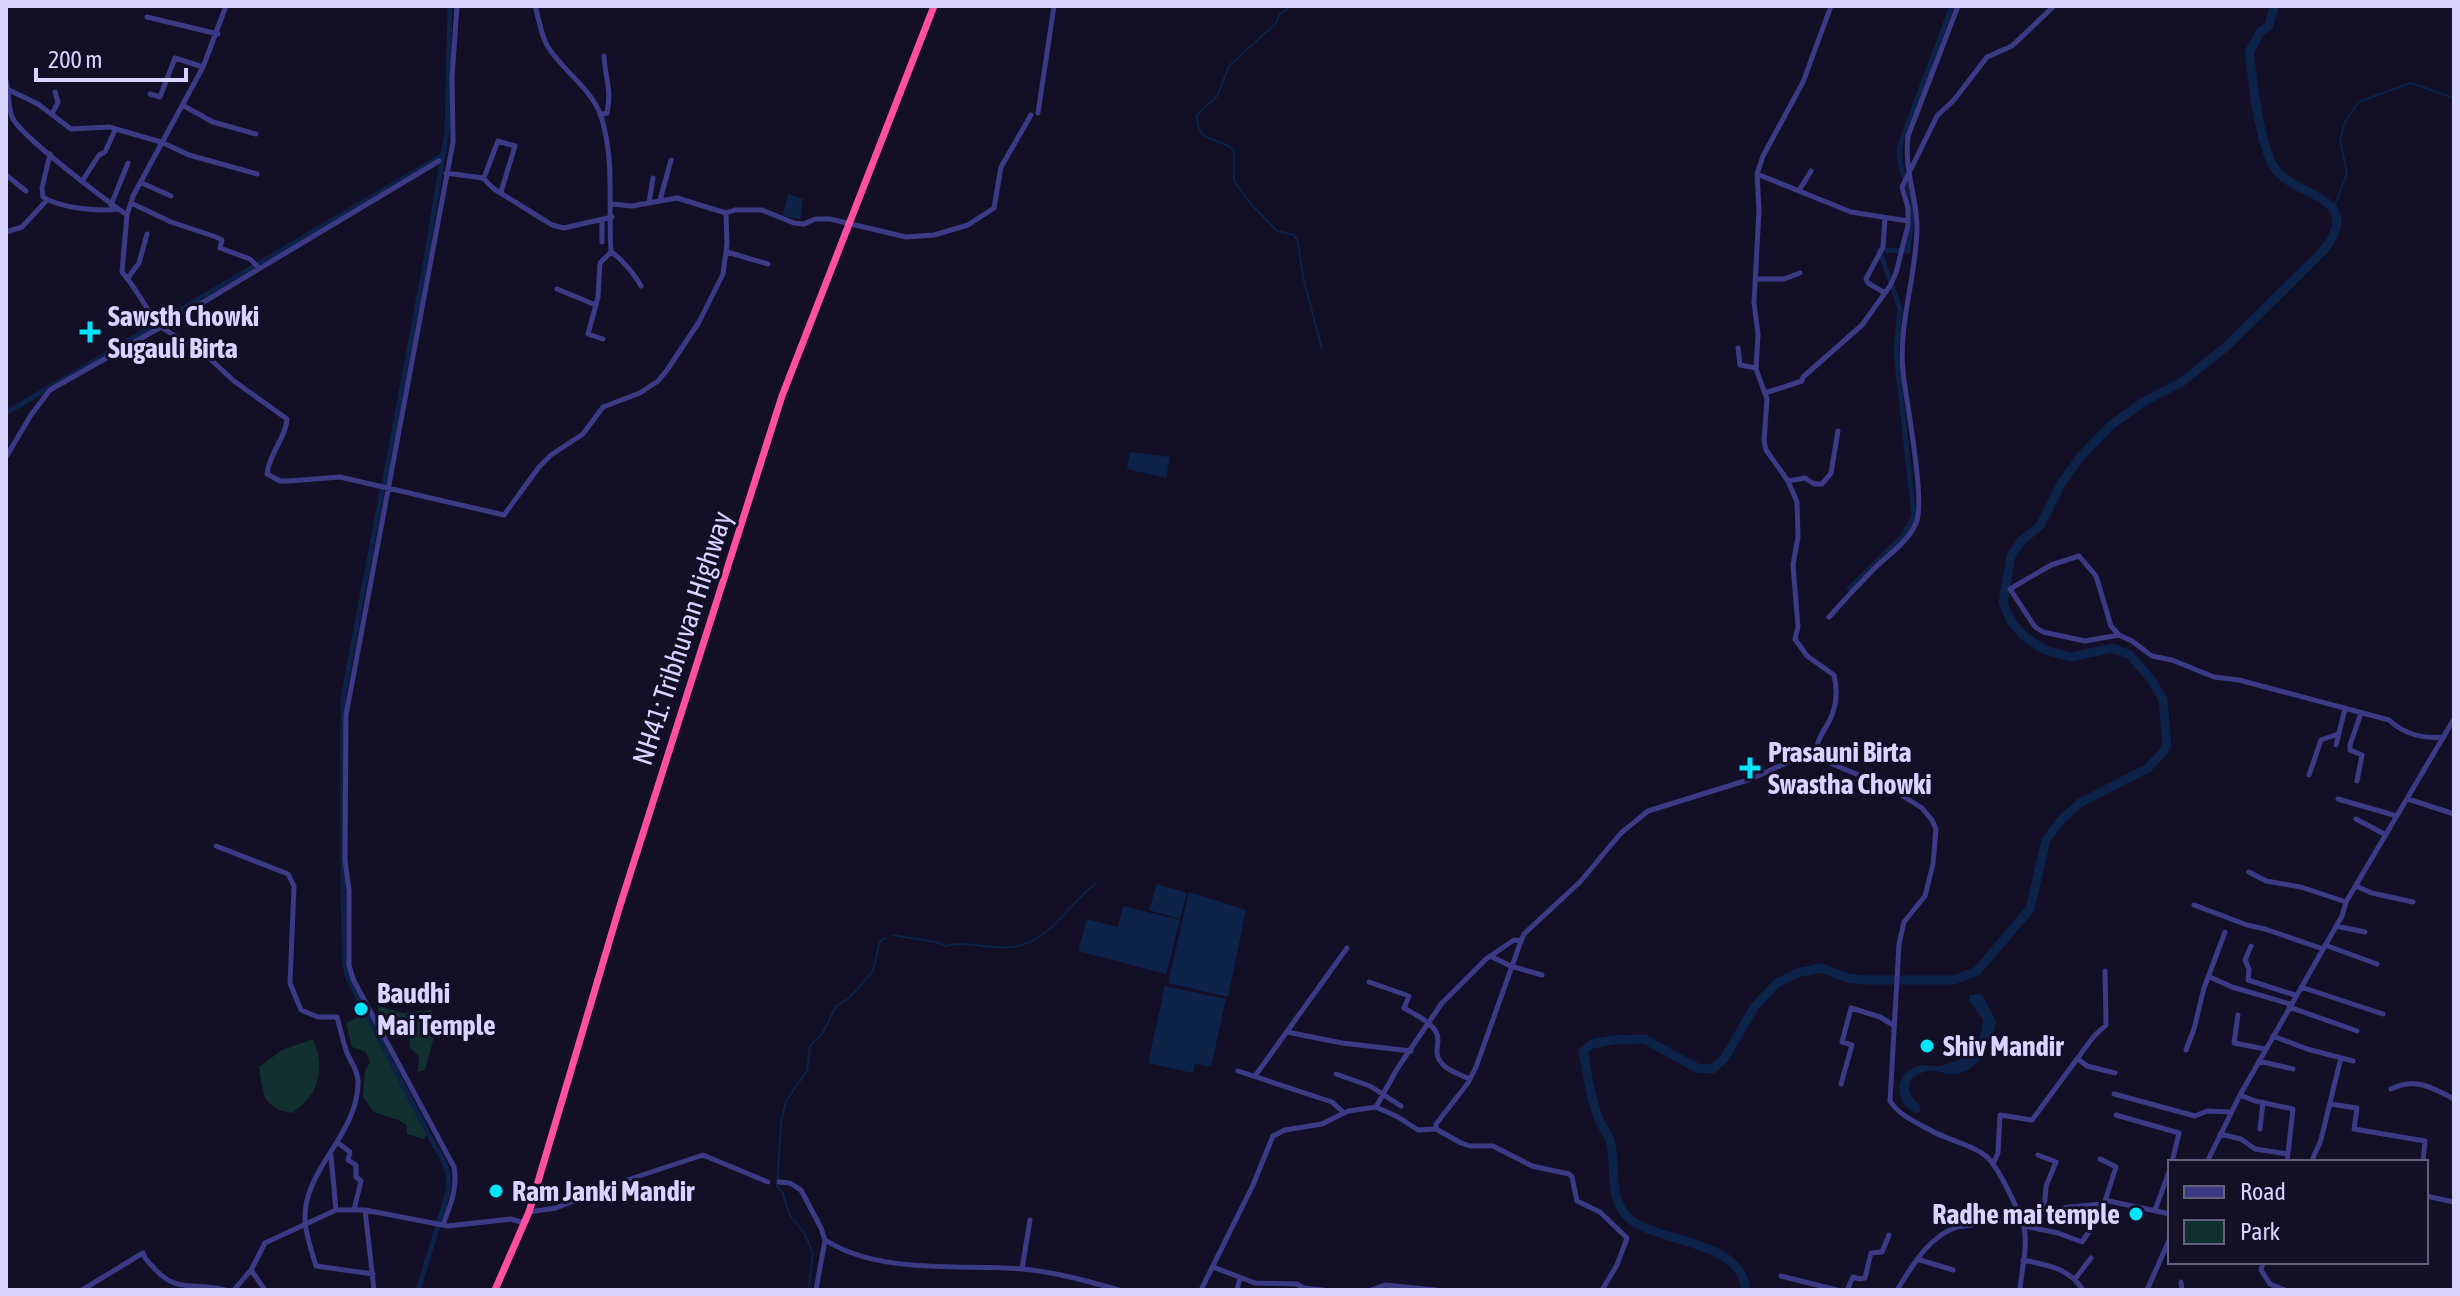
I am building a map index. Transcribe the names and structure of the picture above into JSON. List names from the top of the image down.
{
  "streets": {
    "highway": ["NH41: Tribhuvan Highway"]
  },
  "places": {
    "health": ["Sawsth Chowki Sugauli Birta", "Prasauni Birta Swastha Chowki"],
    "other": [
      "Baudhi Mai Temple",
      "Shiv Mandir",
      "Ram Janki Mandir",
      "Radhe mai temple"
    ]
  },
  "legend": ["Road", "Park"],
  "scale_bar": "200 m"
}
